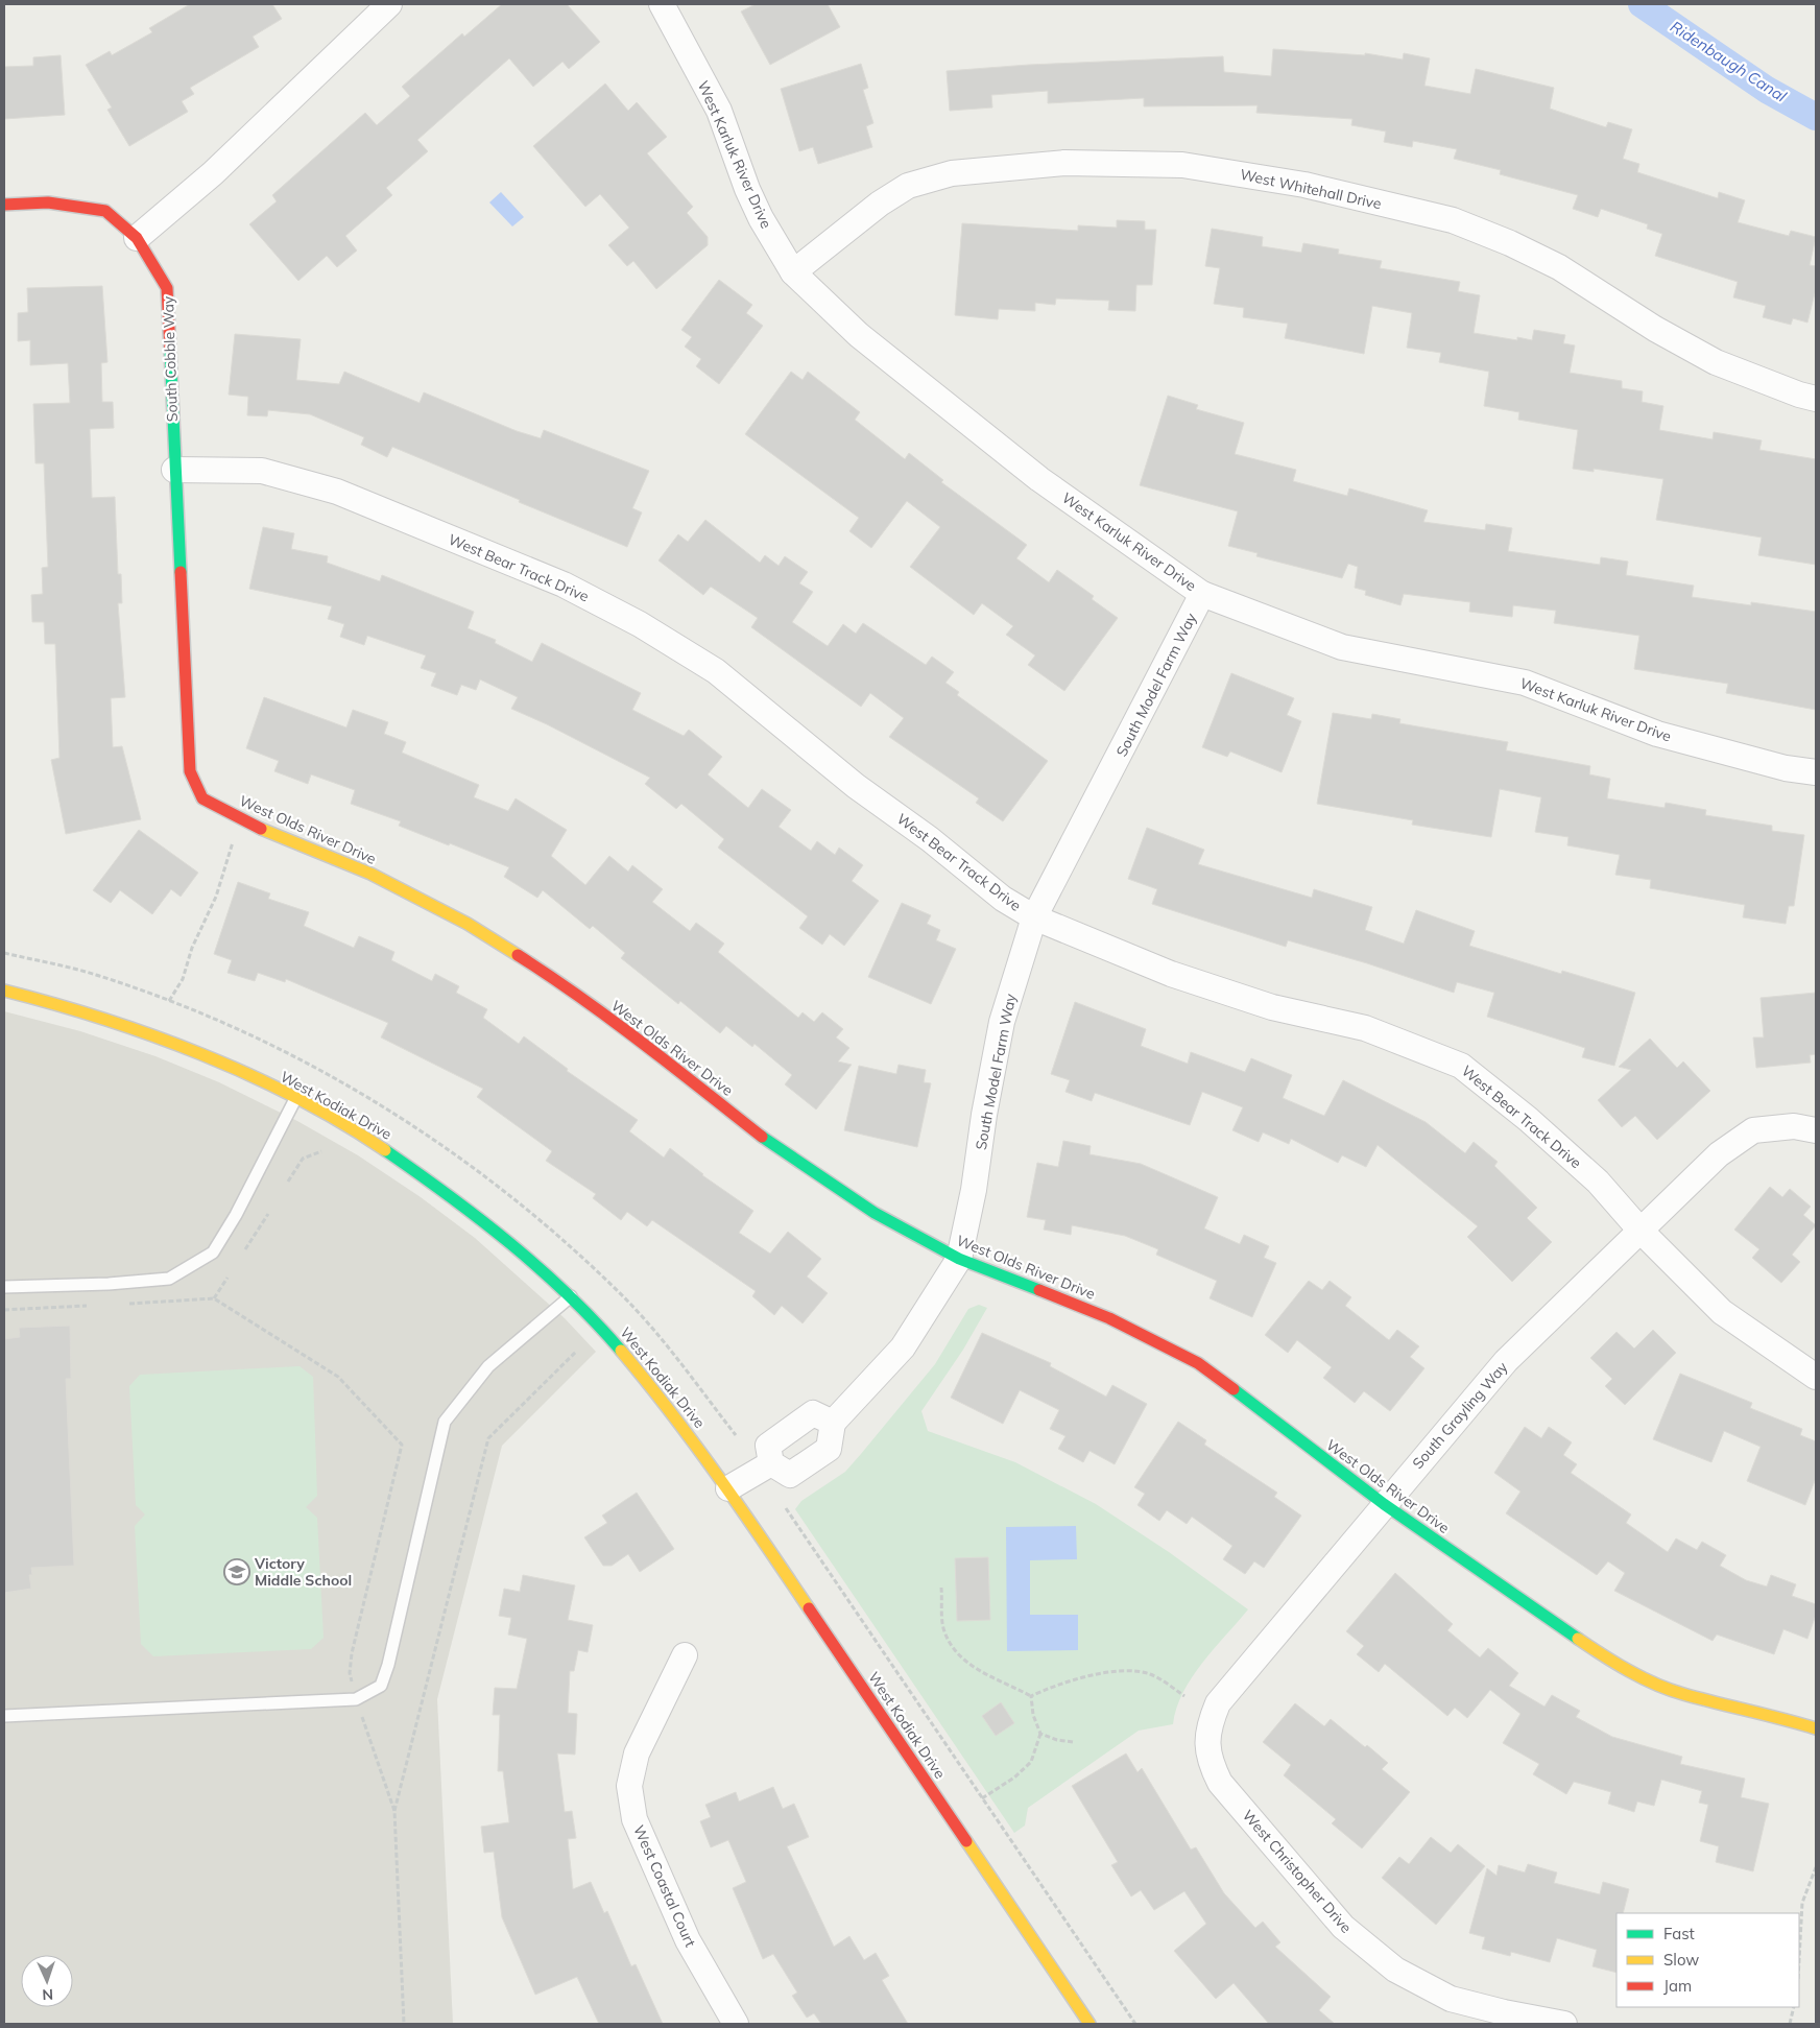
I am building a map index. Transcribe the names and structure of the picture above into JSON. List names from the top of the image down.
{
  "streets": {
    "street": [
      "West Karluk River Drive",
      "West Whitehall Drive",
      "South Cobble Way",
      "West Bear Track Drive",
      "South Model Farm Way",
      "West Olds River Drive",
      "West Kodiak Drive",
      "South Grayling Way",
      "West Christopher Drive",
      "West Coastal Court"
    ]
  },
  "crossings": [
    ["West Karluk River Drive", "West Whitehall Drive"],
    ["West Karluk River Drive", "South Model Farm Way"],
    ["South Cobble Way", "West Bear Track Drive"],
    ["South Cobble Way", "West Olds River Drive"],
    ["West Bear Track Drive", "South Model Farm Way"],
    ["West Bear Track Drive", "South Grayling Way"],
    ["South Model Farm Way", "West Olds River Drive"],
    ["West Olds River Drive", "South Grayling Way"],
    ["South Grayling Way", "West Christopher Drive"]
  ],
  "water": ["Ridenbaugh Canal"],
  "places": {
    "school or university": ["Victory Middle School"]
  },
  "legend": ["Fast", "Slow", "Jam"],
  "north": "bottom"
}
